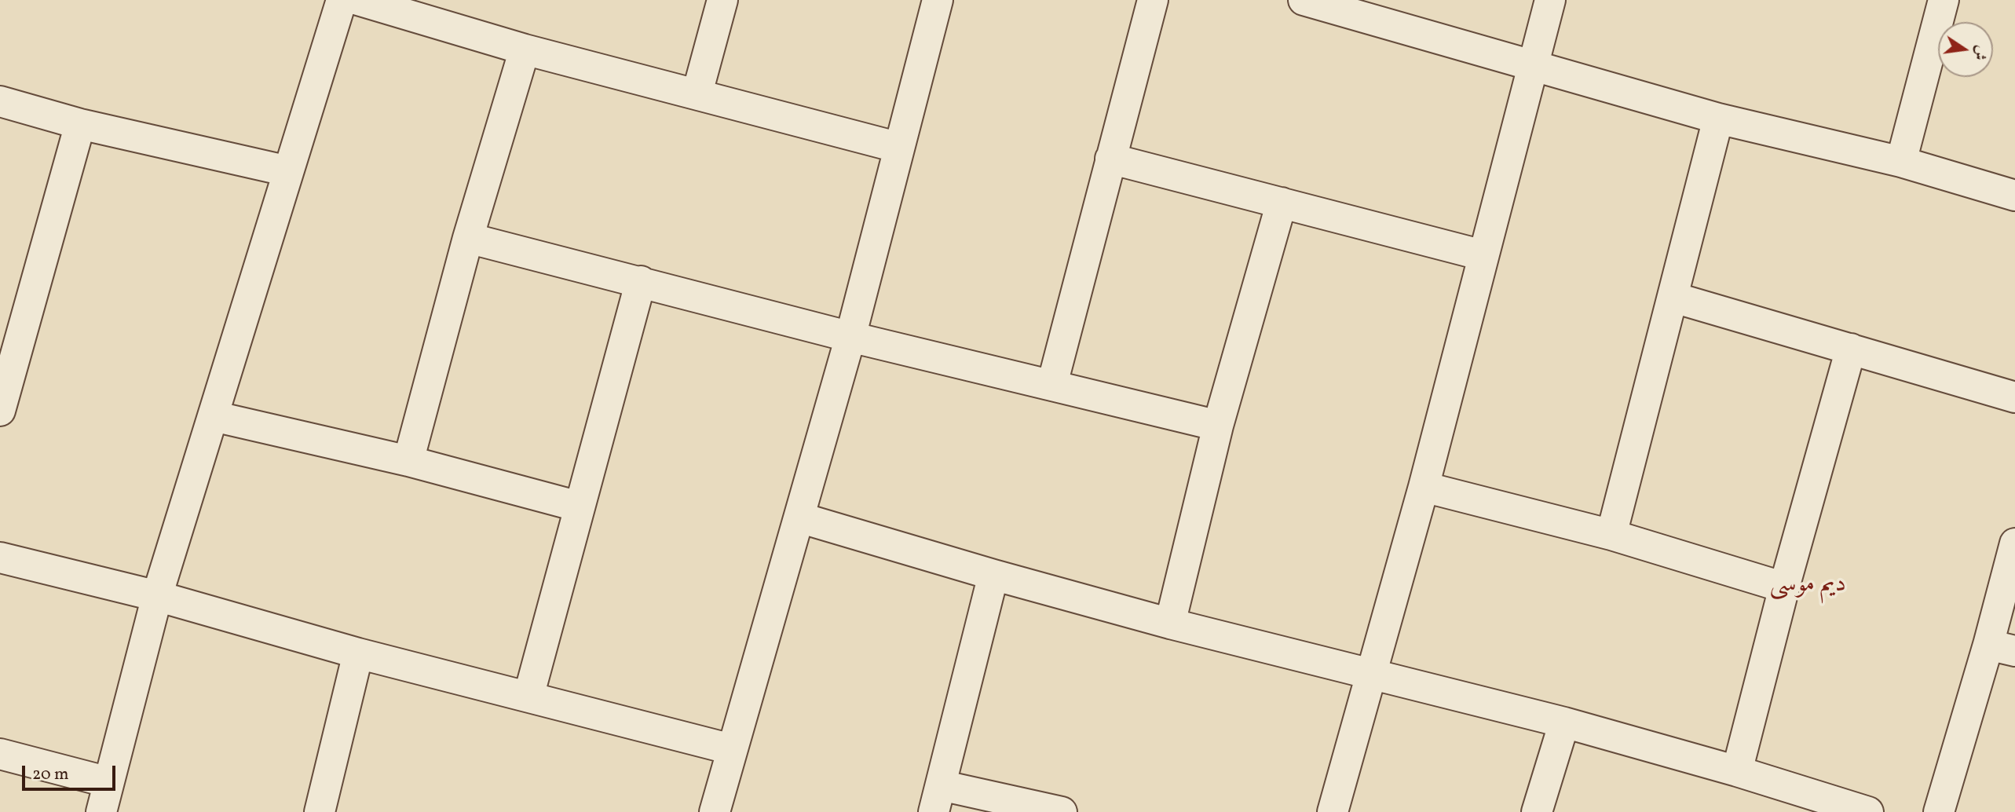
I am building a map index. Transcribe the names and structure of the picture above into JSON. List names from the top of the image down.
{
  "districts": ["ديم موسى"],
  "scale_bar": "20 m",
  "north": "right"
}
